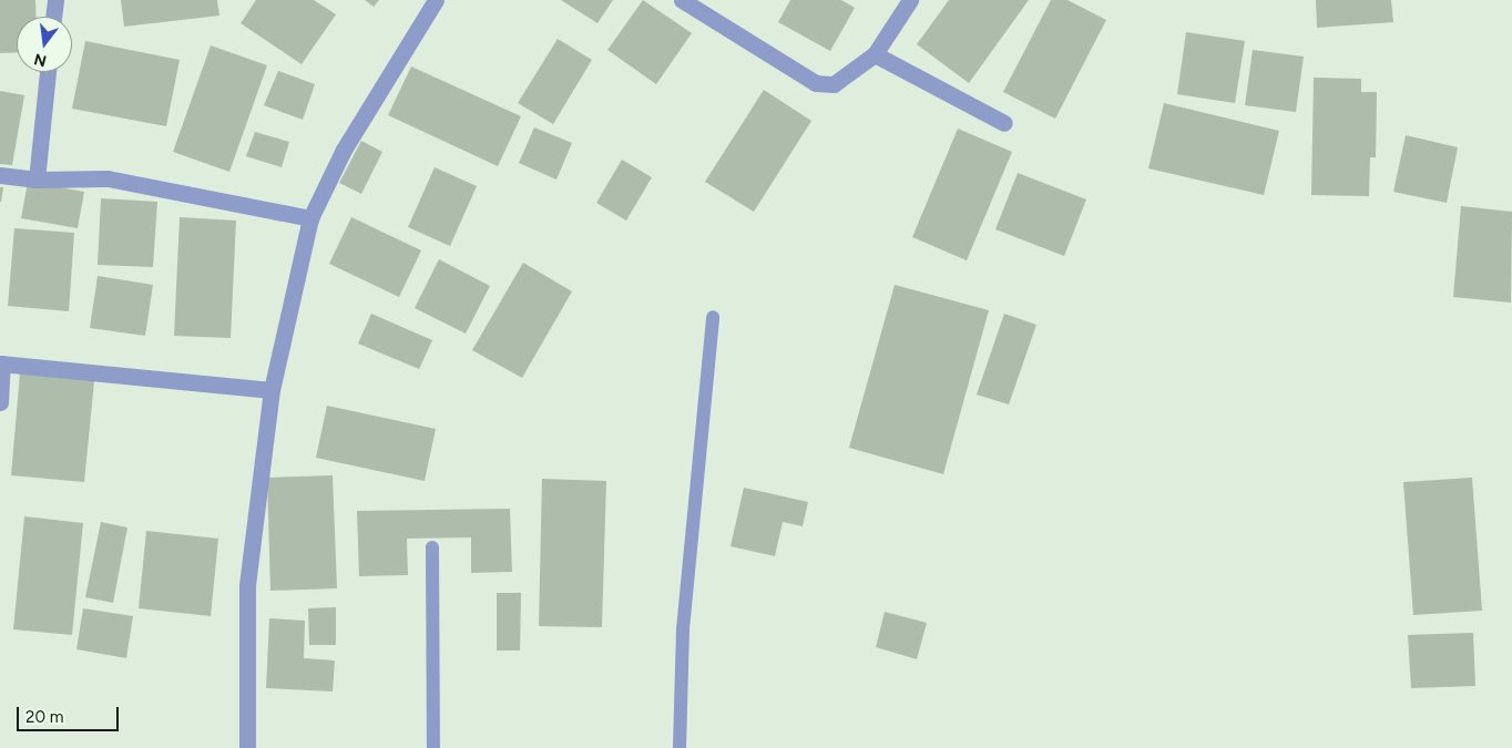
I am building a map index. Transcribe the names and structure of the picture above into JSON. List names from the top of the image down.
{
  "scale_bar": "20 m",
  "north": "bottom"
}
